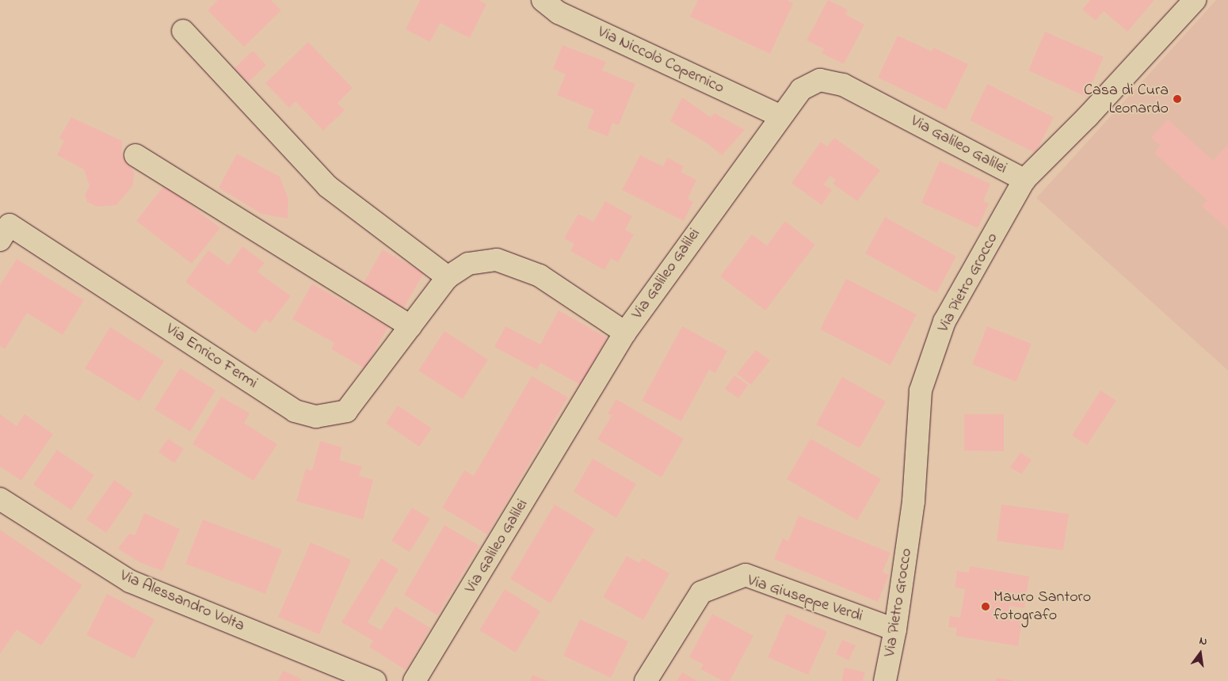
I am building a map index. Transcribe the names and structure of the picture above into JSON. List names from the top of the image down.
{
  "streets": {
    "street": [
      "Via Niccolò Copernico",
      "Via Galileo Galilei",
      "Via Pietro Grocco",
      "Via Enrico Fermi",
      "Via Giuseppe Verdi",
      "Via Alessandro Volta"
    ]
  },
  "crossings": [
    ["Via Niccolò Copernico", "Via Galileo Galilei"],
    ["Via Galileo Galilei", "Via Pietro Grocco"],
    ["Via Galileo Galilei", "Via Enrico Fermi"],
    ["Via Pietro Grocco", "Via Giuseppe Verdi"]
  ],
  "places": ["Casa di Cura Leonardo", "Mauro Santoro fotografo"],
  "north": "top"
}
